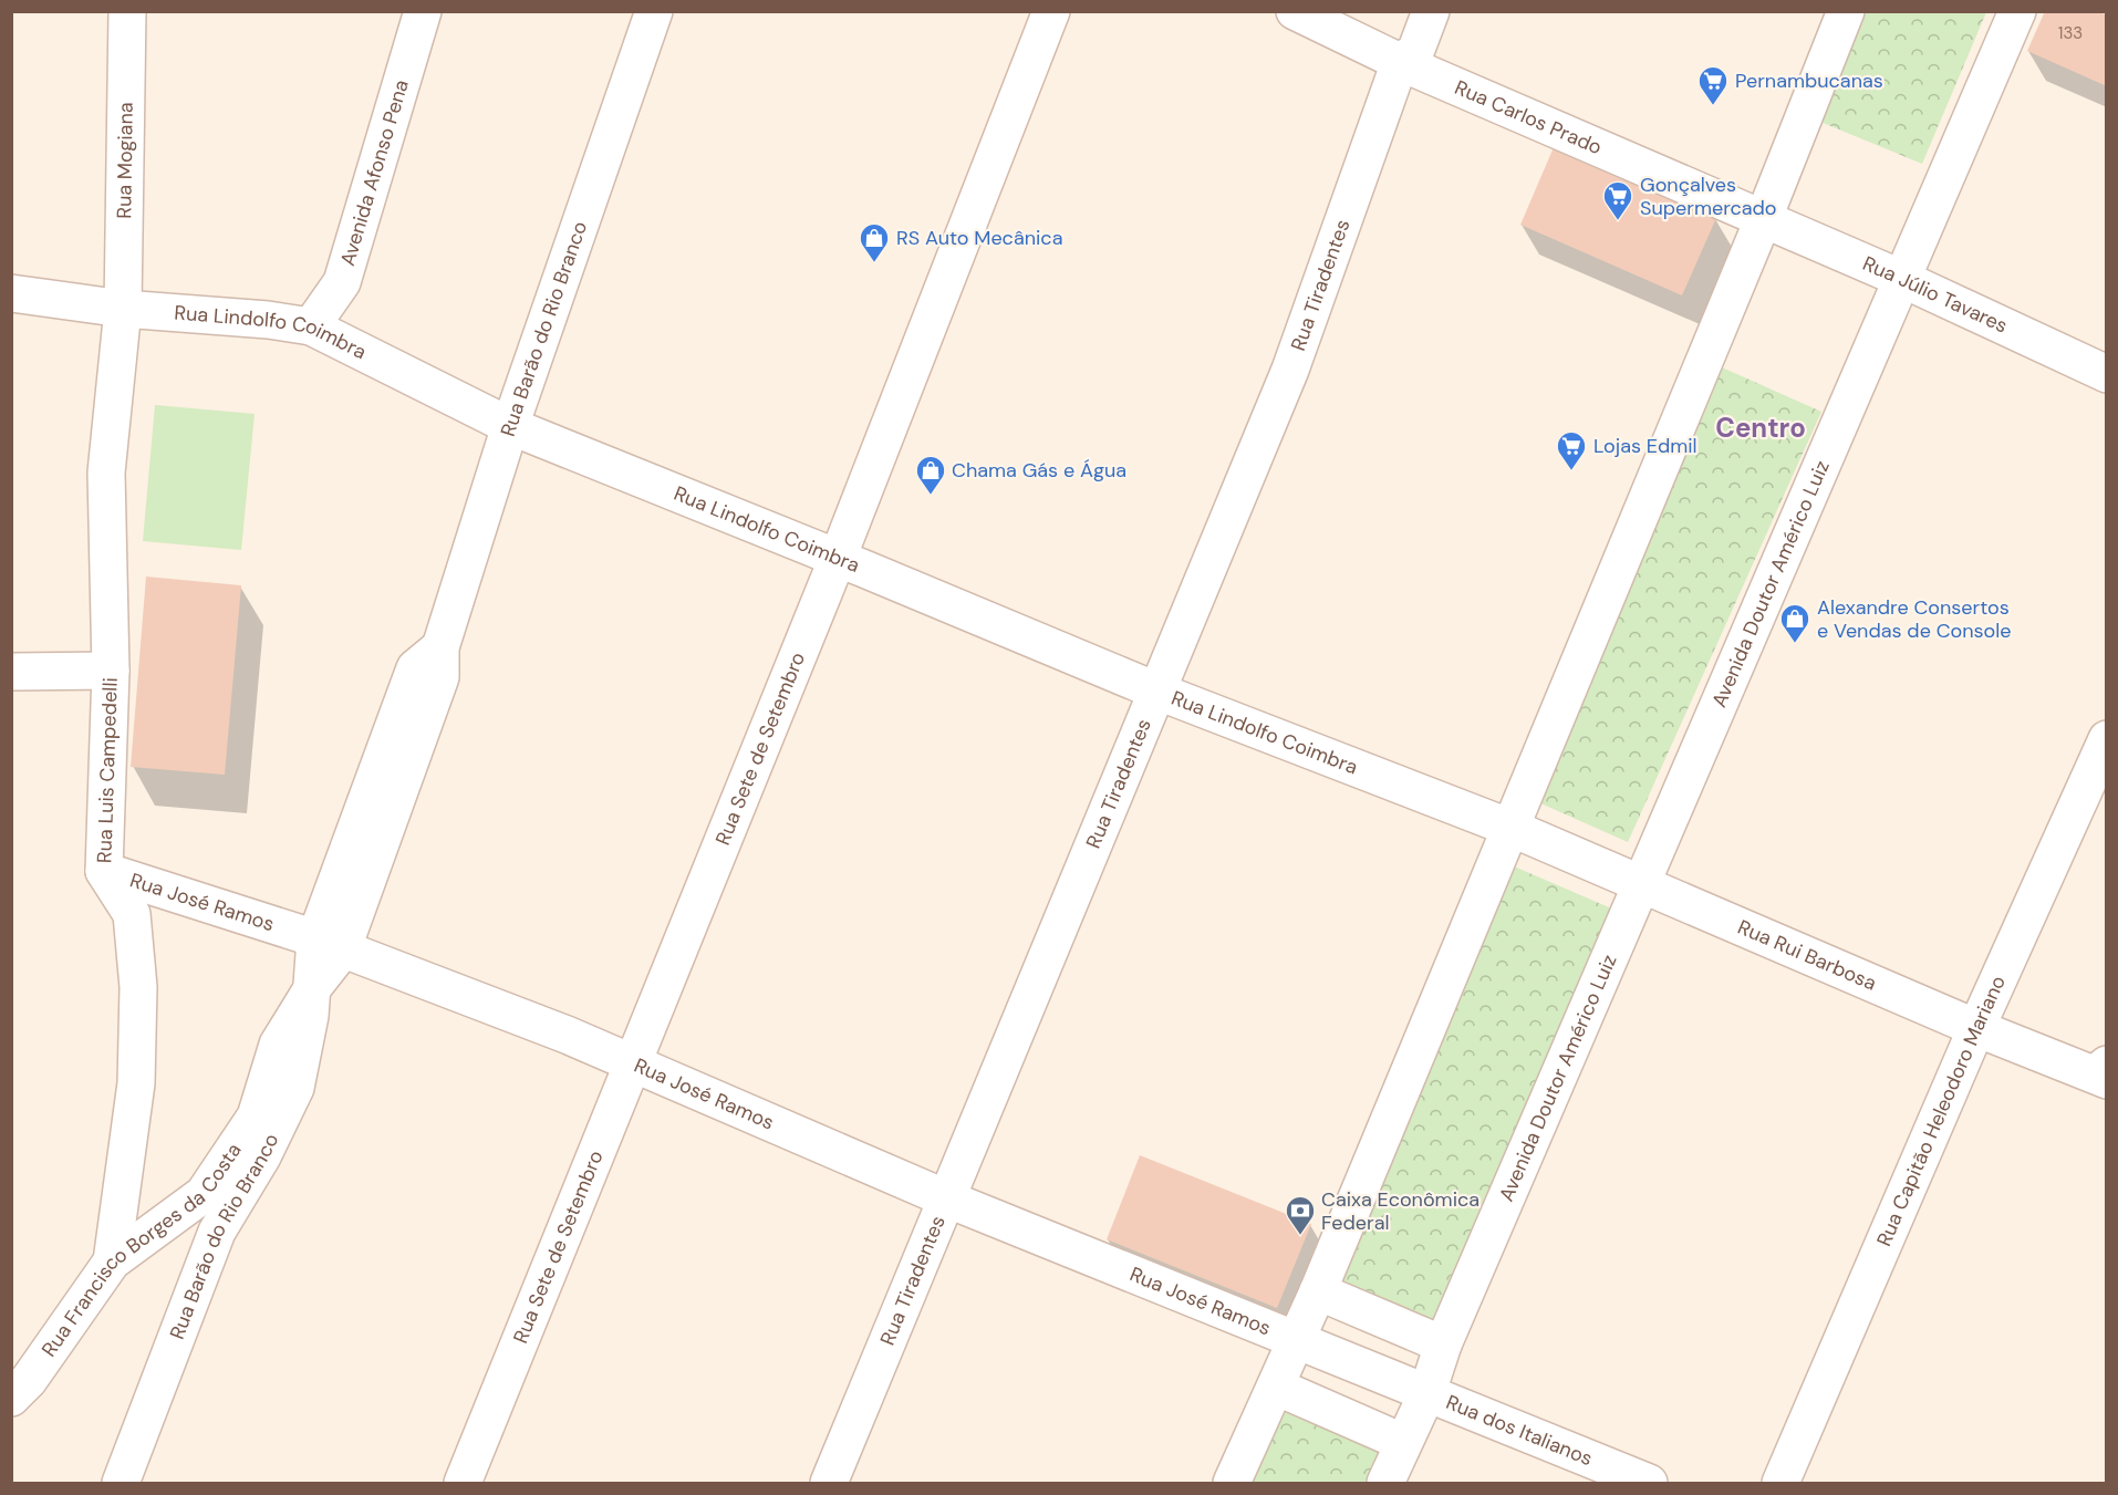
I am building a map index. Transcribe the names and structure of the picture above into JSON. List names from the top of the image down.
{
  "streets": {
    "street": [
      "Rua Carlos Prado",
      "Rua Mogiana",
      "Avenida Afonso Pena",
      "Rua Tiradentes",
      "Rua Júlio Tavares",
      "Rua Barão do Rio Branco",
      "Rua Lindolfo Coimbra",
      "Avenida Doutor Américo Luiz",
      "Rua Sete de Setembro",
      "Rua Luis Campedelli",
      "Rua José Ramos",
      "Rua Rui Barbosa",
      "Rua Capitão Heleodoro Mariano",
      "Rua Francisco Borges da Costa",
      "Rua dos Italianos"
    ]
  },
  "crossings": [
    ["Rua Carlos Prado", "Rua Tiradentes"],
    ["Rua Carlos Prado", "Rua Júlio Tavares"],
    ["Rua Mogiana", "Rua Lindolfo Coimbra"],
    ["Rua Mogiana", "Rua Luis Campedelli"],
    ["Avenida Afonso Pena", "Rua Lindolfo Coimbra"],
    ["Rua Tiradentes", "Rua Lindolfo Coimbra"],
    ["Rua Tiradentes", "Rua José Ramos"],
    ["Rua Júlio Tavares", "Avenida Doutor Américo Luiz"],
    ["Rua Barão do Rio Branco", "Rua Lindolfo Coimbra"],
    ["Rua Barão do Rio Branco", "Rua José Ramos"],
    ["Rua Barão do Rio Branco", "Rua Francisco Borges da Costa"],
    ["Rua Lindolfo Coimbra", "Rua Sete de Setembro"],
    ["Rua Lindolfo Coimbra", "Rua Luis Campedelli"],
    ["Rua Lindolfo Coimbra", "Rua Rui Barbosa"],
    ["Avenida Doutor Américo Luiz", "Rua Rui Barbosa"],
    ["Avenida Doutor Américo Luiz", "Rua dos Italianos"],
    ["Rua Sete de Setembro", "Rua José Ramos"],
    ["Rua Luis Campedelli", "Rua José Ramos"],
    ["Rua Luis Campedelli", "Rua Francisco Borges da Costa"],
    ["Rua Rui Barbosa", "Rua Capitão Heleodoro Mariano"]
  ],
  "districts": ["Centro"],
  "places": {
    "supermarket": ["Pernambucanas", "Gonçalves Supermercado", "Lojas Edmil"],
    "shop": ["RS Auto Mecânica", "Chama Gás e Água", "Alexandre Consertos e Vendas de Console"],
    "bank": ["Caixa Econômica Federal"]
  },
  "house_numbers": ["133"]
}
